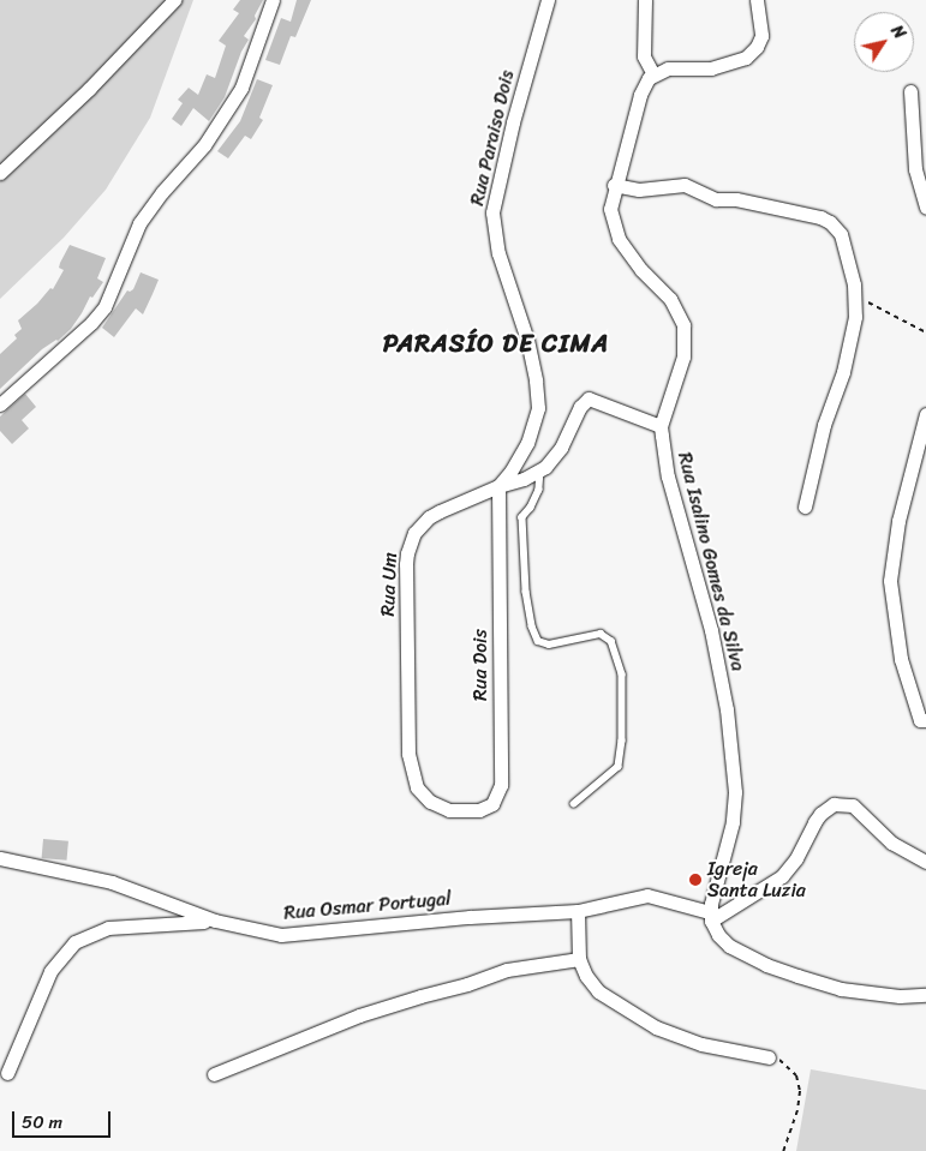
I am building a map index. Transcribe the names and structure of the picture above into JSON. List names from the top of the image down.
{
  "streets": {
    "street": [
      "Rua Paraiso Dois",
      "Rua Isalino Gomes da Silva",
      "Rua Um",
      "Rua Dois",
      "Rua Osmar Portugal"
    ]
  },
  "crossings": [
    ["Rua Paraiso Dois", "Rua Um"],
    ["Rua Paraiso Dois", "Rua Dois"],
    ["Rua Isalino Gomes da Silva", "Rua Um"],
    ["Rua Isalino Gomes da Silva", "Rua Osmar Portugal"],
    ["Rua Um", "Rua Dois"]
  ],
  "districts": ["PARASÍO DE CIMA"],
  "places": ["Igreja Santa Luzia"],
  "scale_bar": "50 m",
  "north": "top right"
}
